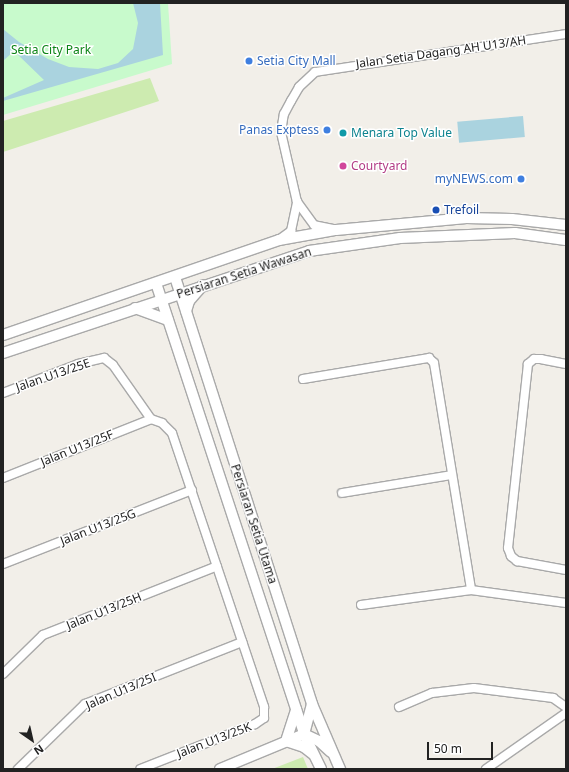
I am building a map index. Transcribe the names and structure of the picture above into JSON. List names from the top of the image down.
{
  "streets": {
    "street": [
      "Jalan Setia Dagang AH U13/AH",
      "Persiaran Setia Wawasan",
      "Jalan U13/25E",
      "Jalan U13/25F",
      "Persiaran Setia Utama",
      "Jalan U13/25G",
      "Jalan U13/25H",
      "Jalan U13/25I",
      "Jalan U13/25K"
    ]
  },
  "crossings": [
    ["Jalan Setia Dagang AH U13/AH", "Persiaran Setia Wawasan"],
    ["Persiaran Setia Wawasan", "Persiaran Setia Utama"],
    ["Jalan U13/25E", "Jalan U13/25F"],
    ["Jalan U13/25I", "Jalan U13/25K"]
  ],
  "parks": ["Setia City Park"],
  "places": [
    "Setia City Mall",
    "Panas Exptess",
    "Menara Top Value",
    "Courtyard",
    "myNEWS.com",
    "Trefoil"
  ],
  "scale_bar": "50 m",
  "north": "bottom right"
}
